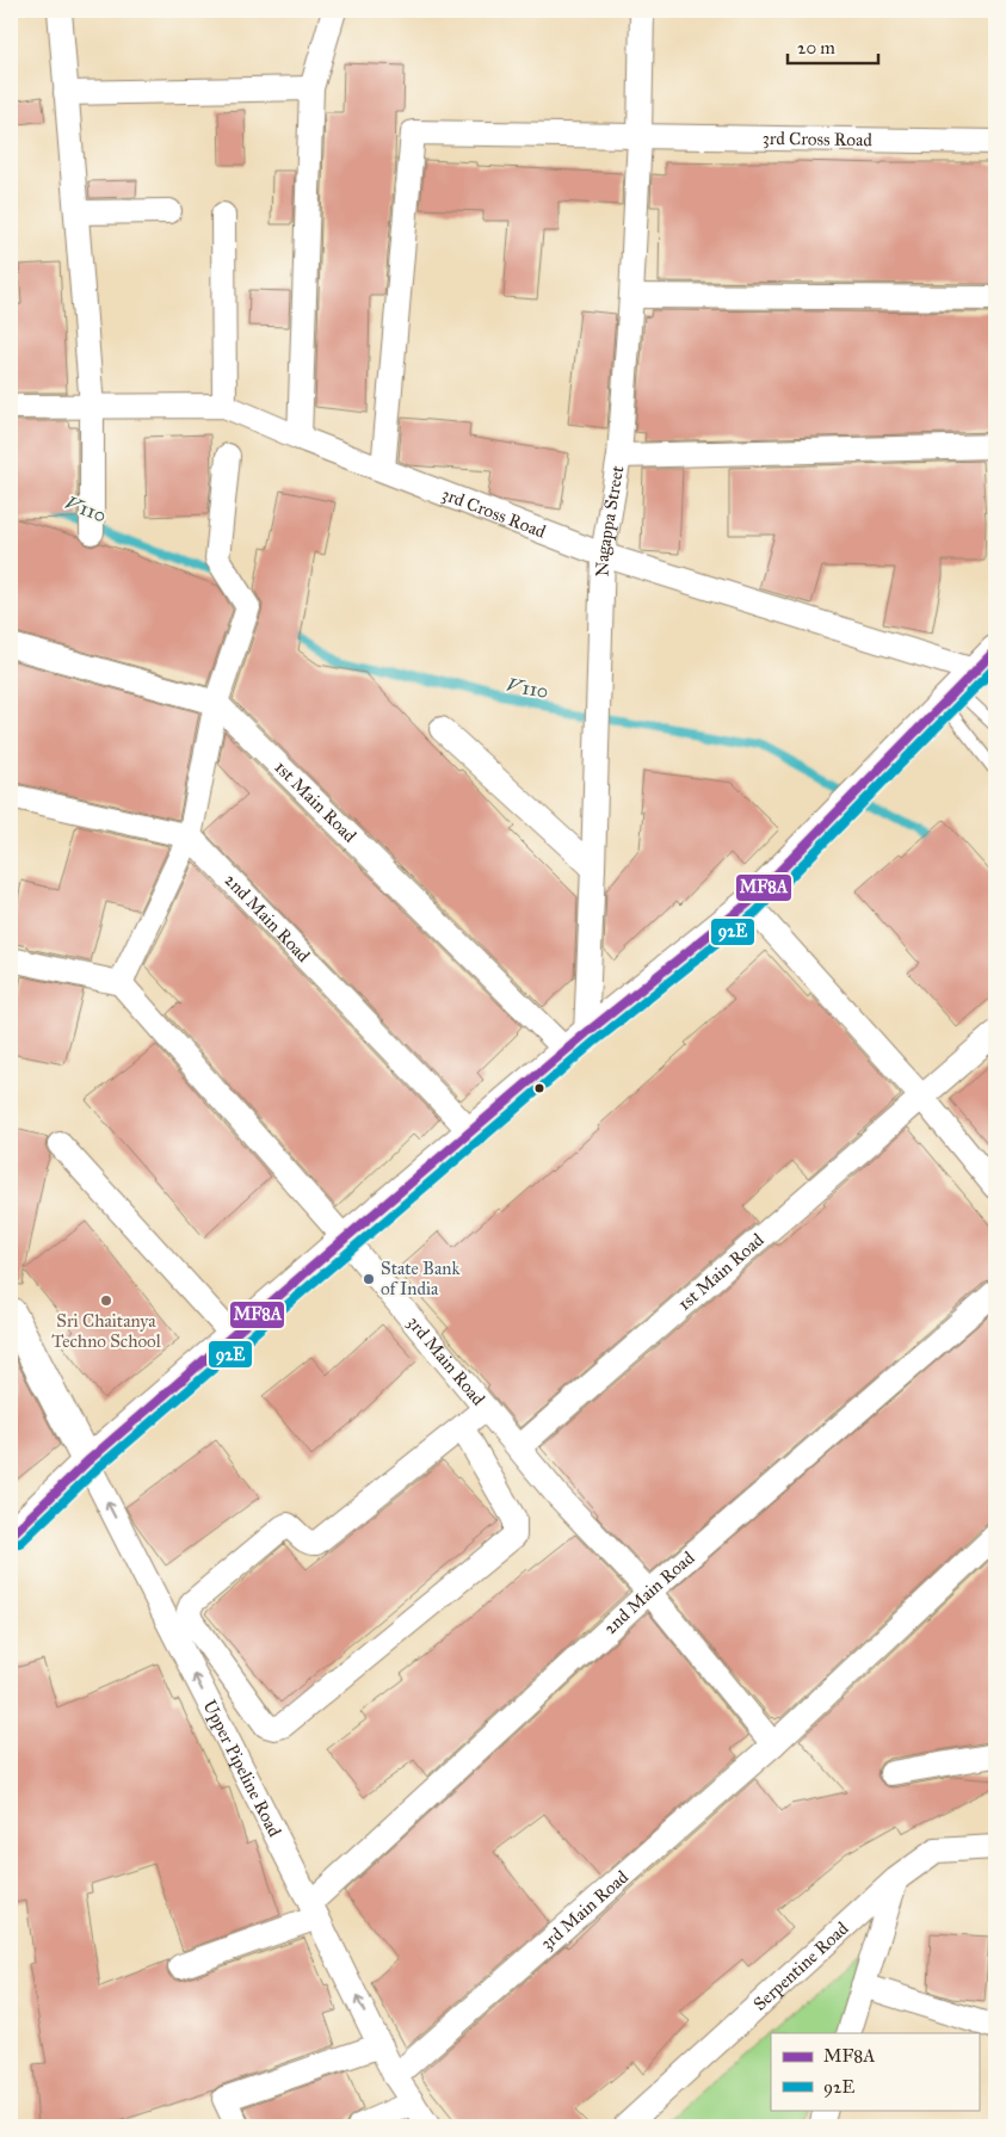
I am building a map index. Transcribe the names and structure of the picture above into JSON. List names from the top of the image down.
{
  "streets": {
    "street": [
      "3rd Cross Road",
      "Nagappa Street",
      "1st Main Road",
      "2nd Main Road",
      "3rd Main Road",
      "Upper Pipeline Road",
      "Serpentine Road"
    ]
  },
  "crossings": [
    ["3rd Cross Road", "Nagappa Street"],
    ["Nagappa Street", "1st Main Road"],
    ["1st Main Road", "3rd Main Road"],
    ["2nd Main Road", "3rd Main Road"],
    ["2nd Main Road", "Upper Pipeline Road"],
    ["3rd Main Road", "Upper Pipeline Road"]
  ],
  "one_way": ["Upper Pipeline Road"],
  "water": ["V110"],
  "places": ["State Bank of India", "Sri Chaitanya Techno School"],
  "lines": ["transit line MF8A", "transit line 92E"],
  "legend": ["MF8A", "92E"],
  "scale_bar": "20 m"
}
